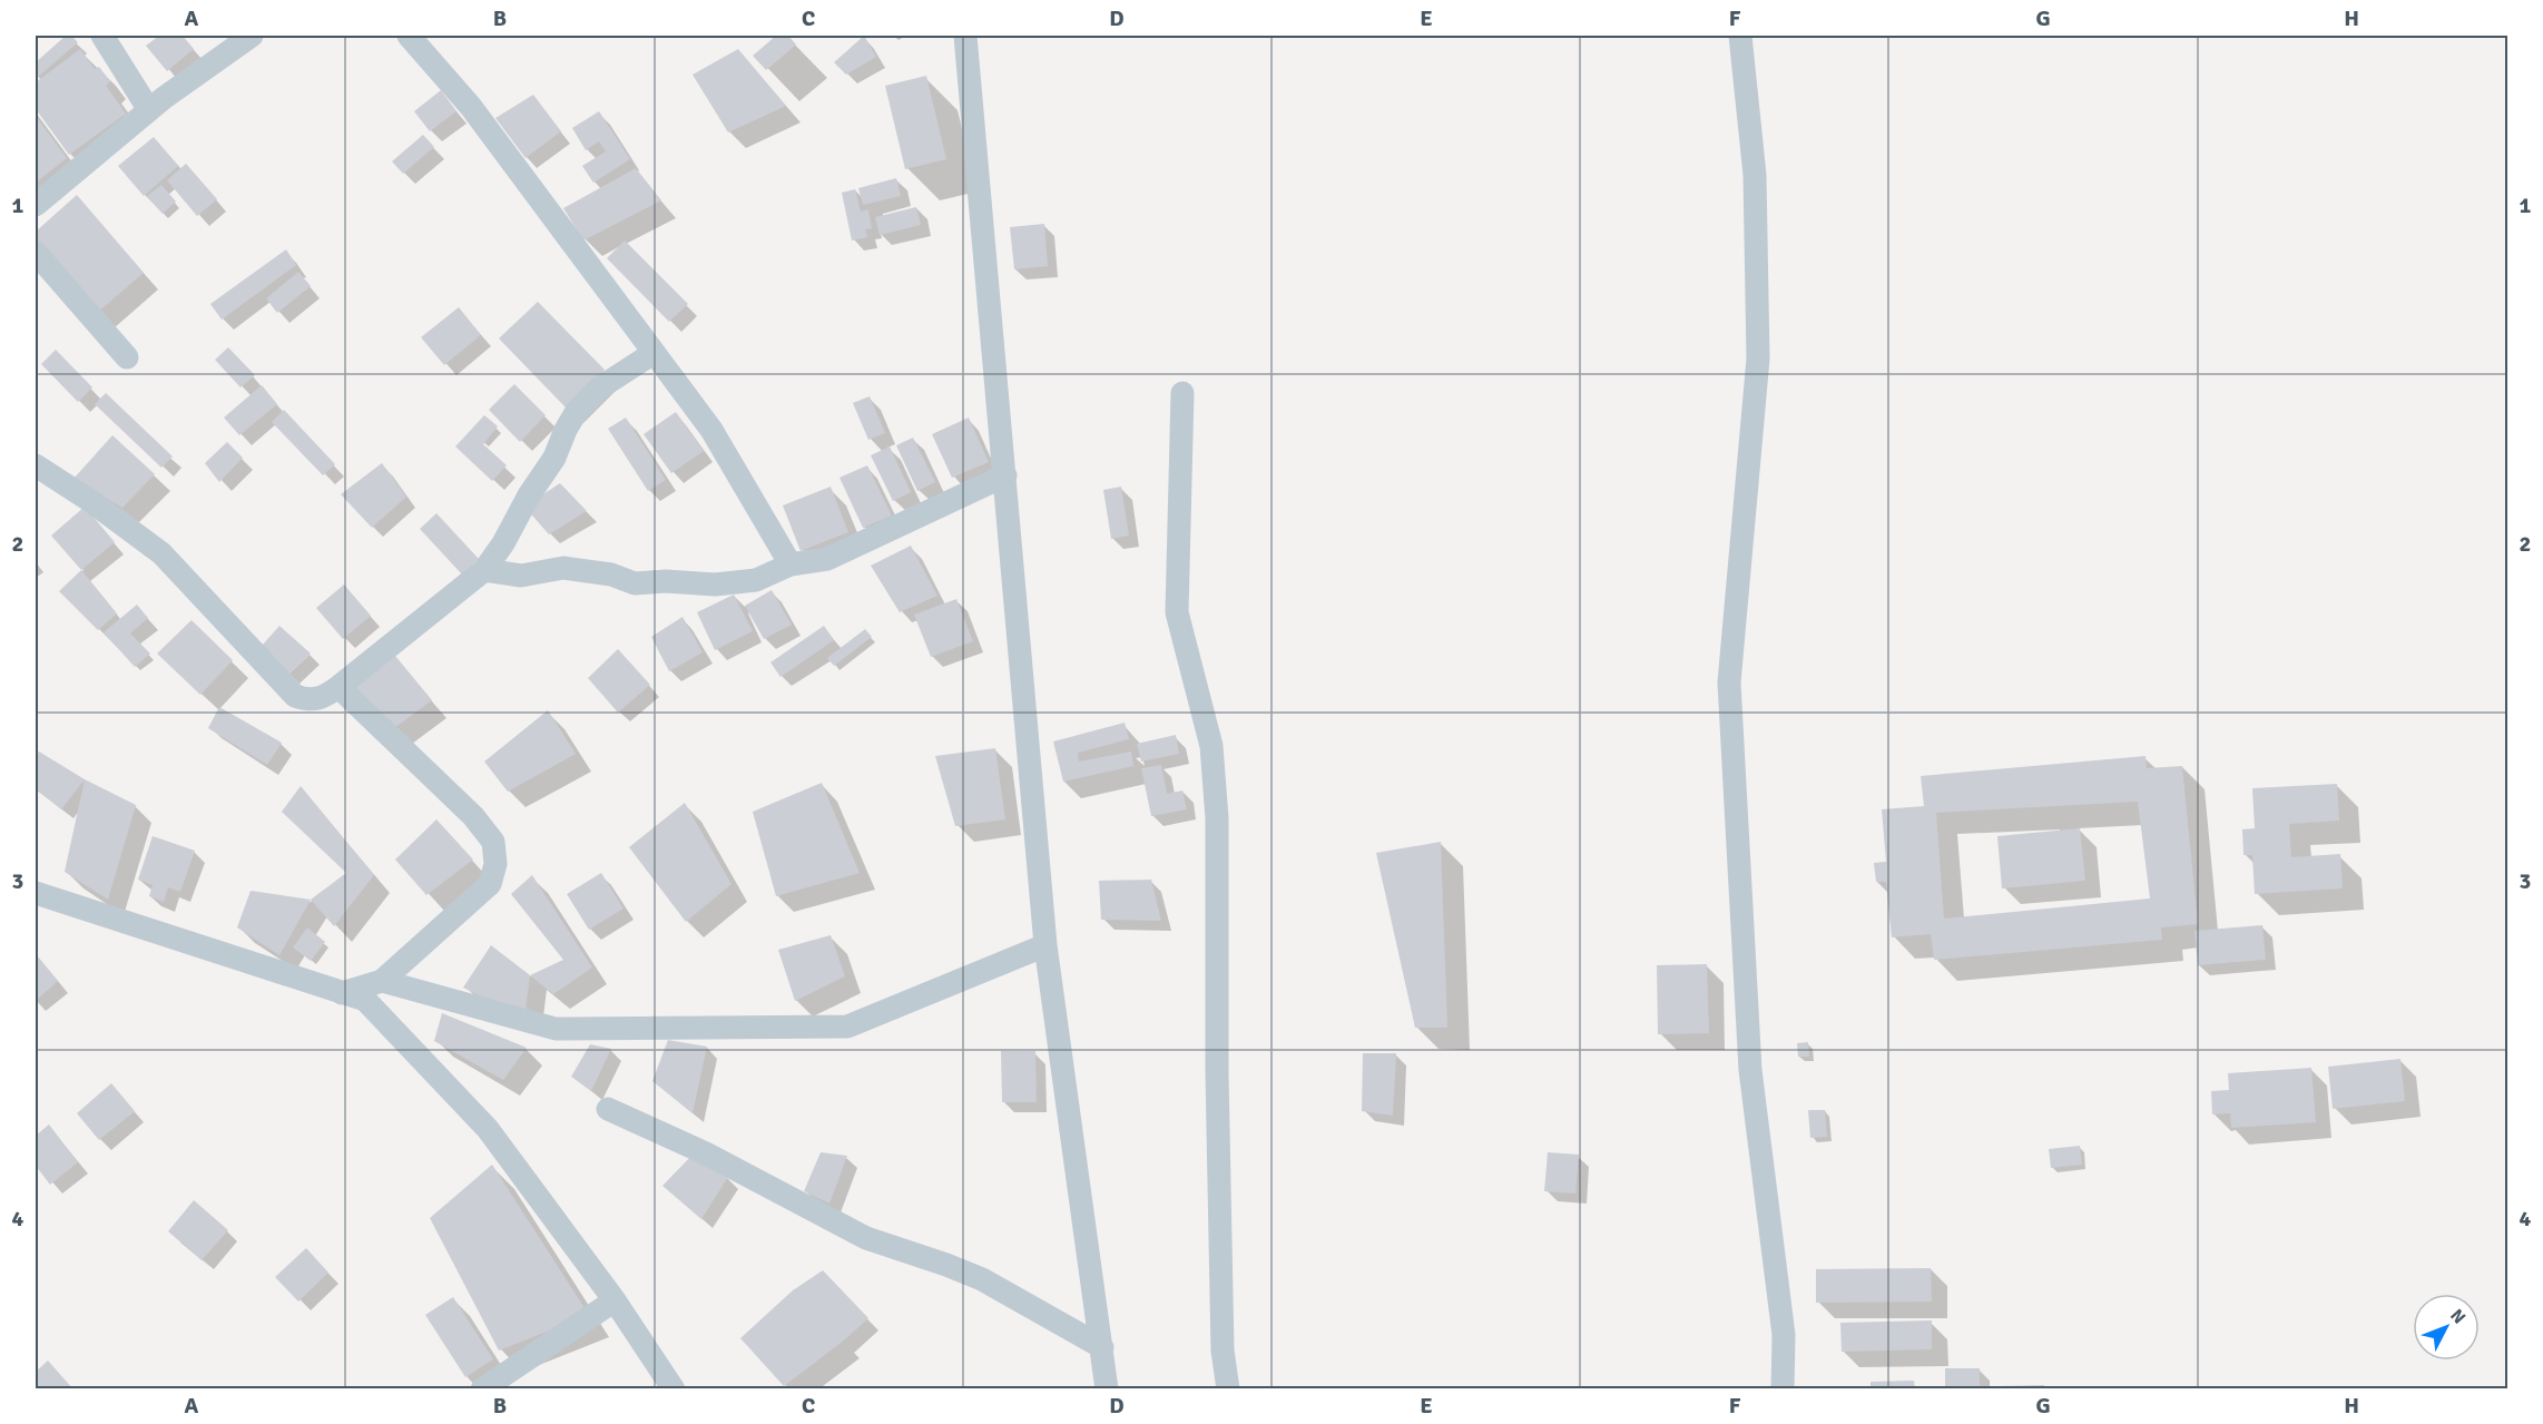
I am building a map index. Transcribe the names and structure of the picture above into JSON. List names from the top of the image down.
{
  "north": "top right",
  "grid": {
    "columns": [
      "A",
      "B",
      "C",
      "D",
      "E",
      "F",
      "G",
      "H"
    ],
    "rows": [
      "1",
      "2",
      "3",
      "4"
    ]
  }
}
